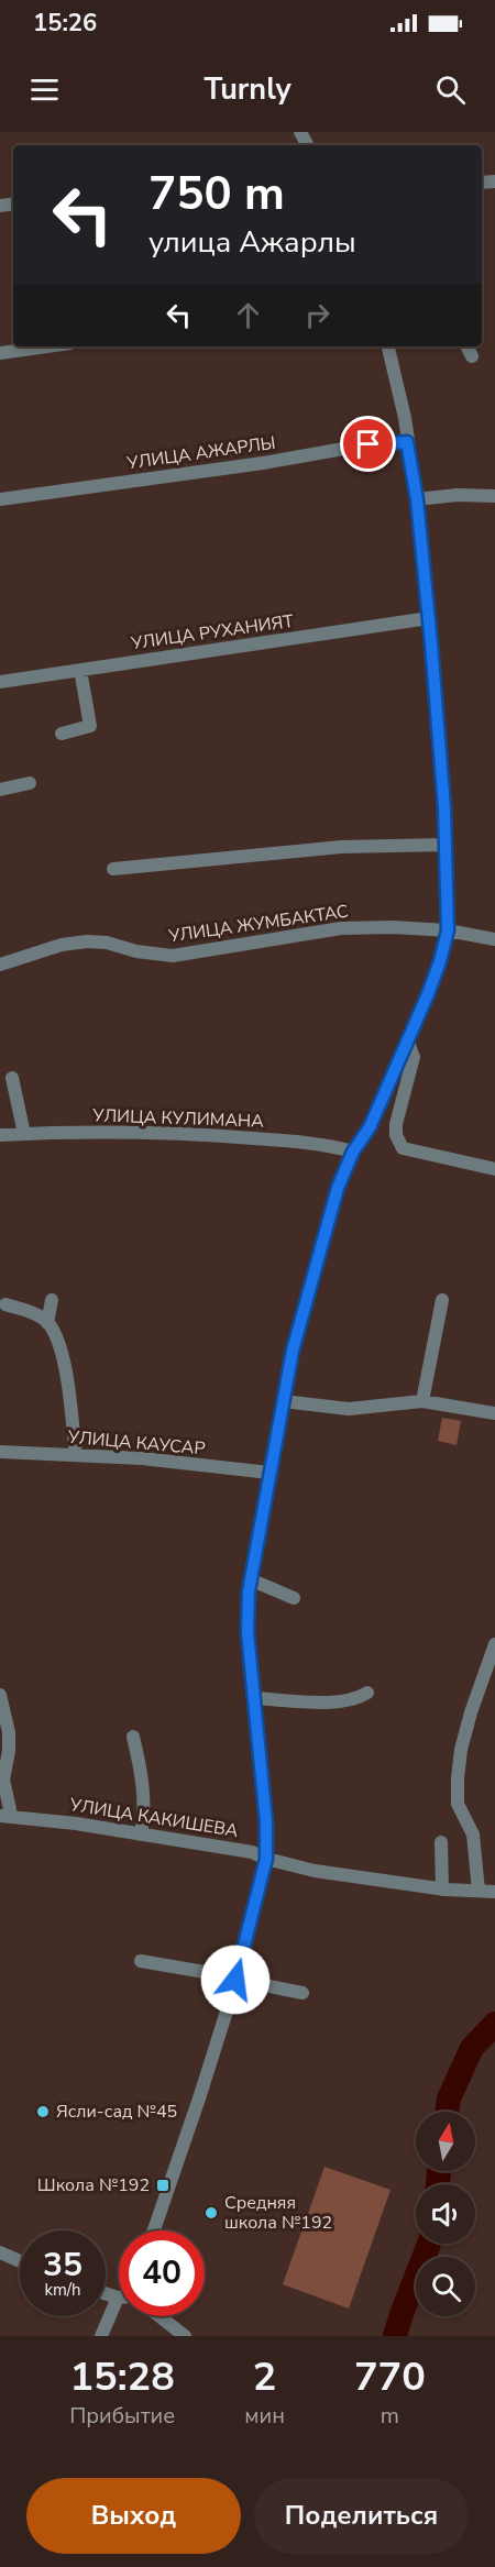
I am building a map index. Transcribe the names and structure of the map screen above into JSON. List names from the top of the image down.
{
  "streets": {
    "street": [
      "УЛИЦА АЖАРЛЫ",
      "УЛИЦА РУХАНИЯТ",
      "УЛИЦА ЖУМБАКТАС",
      "УЛИЦА КУЛИМАНА",
      "УЛИЦА КАУСАР",
      "УЛИЦА КАКИШЕВА"
    ]
  },
  "places": {
    "other": ["Ясли-сад №45", "Средняя школа №192"],
    "transit": ["Школа №192"]
  },
  "north": "top",
  "page": {
    "status": "15:26",
    "header": "Turnly",
    "turn": ["750 m", "улица Ажарлы"],
    "speed": "35 km/h",
    "limit": "40",
    "eta": [
      "15:28",
      "Прибытие",
      "2",
      "мин",
      "770",
      "m"
    ],
    "buttons": ["Выход", "Поделиться"]
  }
}
